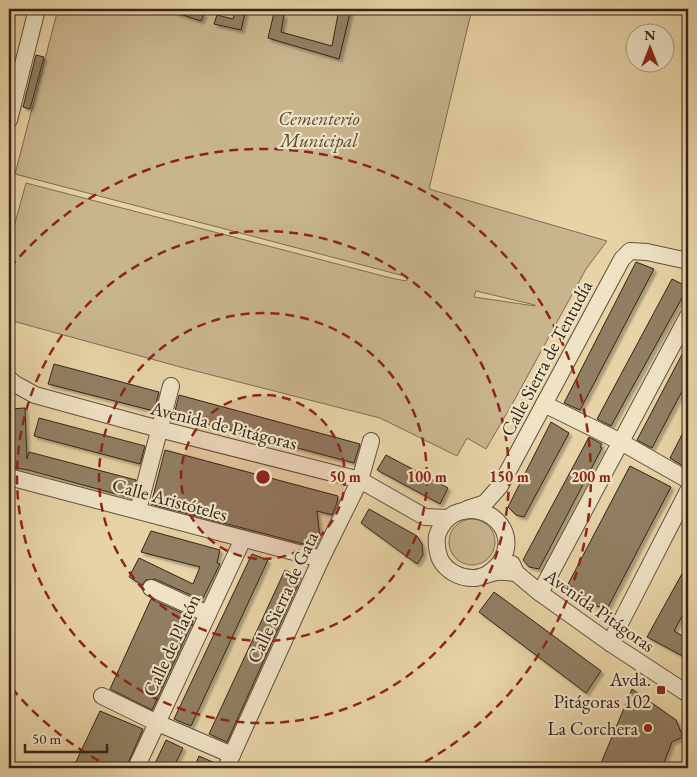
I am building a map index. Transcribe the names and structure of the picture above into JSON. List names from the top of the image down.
{
  "streets": {
    "street": [
      "Calle Sierra de Tentudía",
      "Avenida de Pitágoras",
      "Calle Aristóteles",
      "Calle Sierra de Gata",
      "Avenida Pitágoras",
      "Calle de Platón"
    ]
  },
  "crossings": [
    ["Calle Sierra de Tentudía", "Avenida de Pitágoras"],
    ["Calle Sierra de Tentudía", "Avenida Pitágoras"],
    ["Avenida de Pitágoras", "Calle Sierra de Gata"],
    ["Avenida de Pitágoras", "Avenida Pitágoras"],
    ["Calle Aristóteles", "Calle Sierra de Gata"],
    ["Calle Aristóteles", "Calle de Platón"]
  ],
  "parks": ["Cementerio Municipal"],
  "places": {
    "transit": ["Avda. Pitágoras 102"],
    "other": ["La Corchera"]
  },
  "scale_bar": "50 m",
  "north": "top",
  "rings": [
    "50 m",
    "100 m",
    "150 m",
    "200 m"
  ]
}
